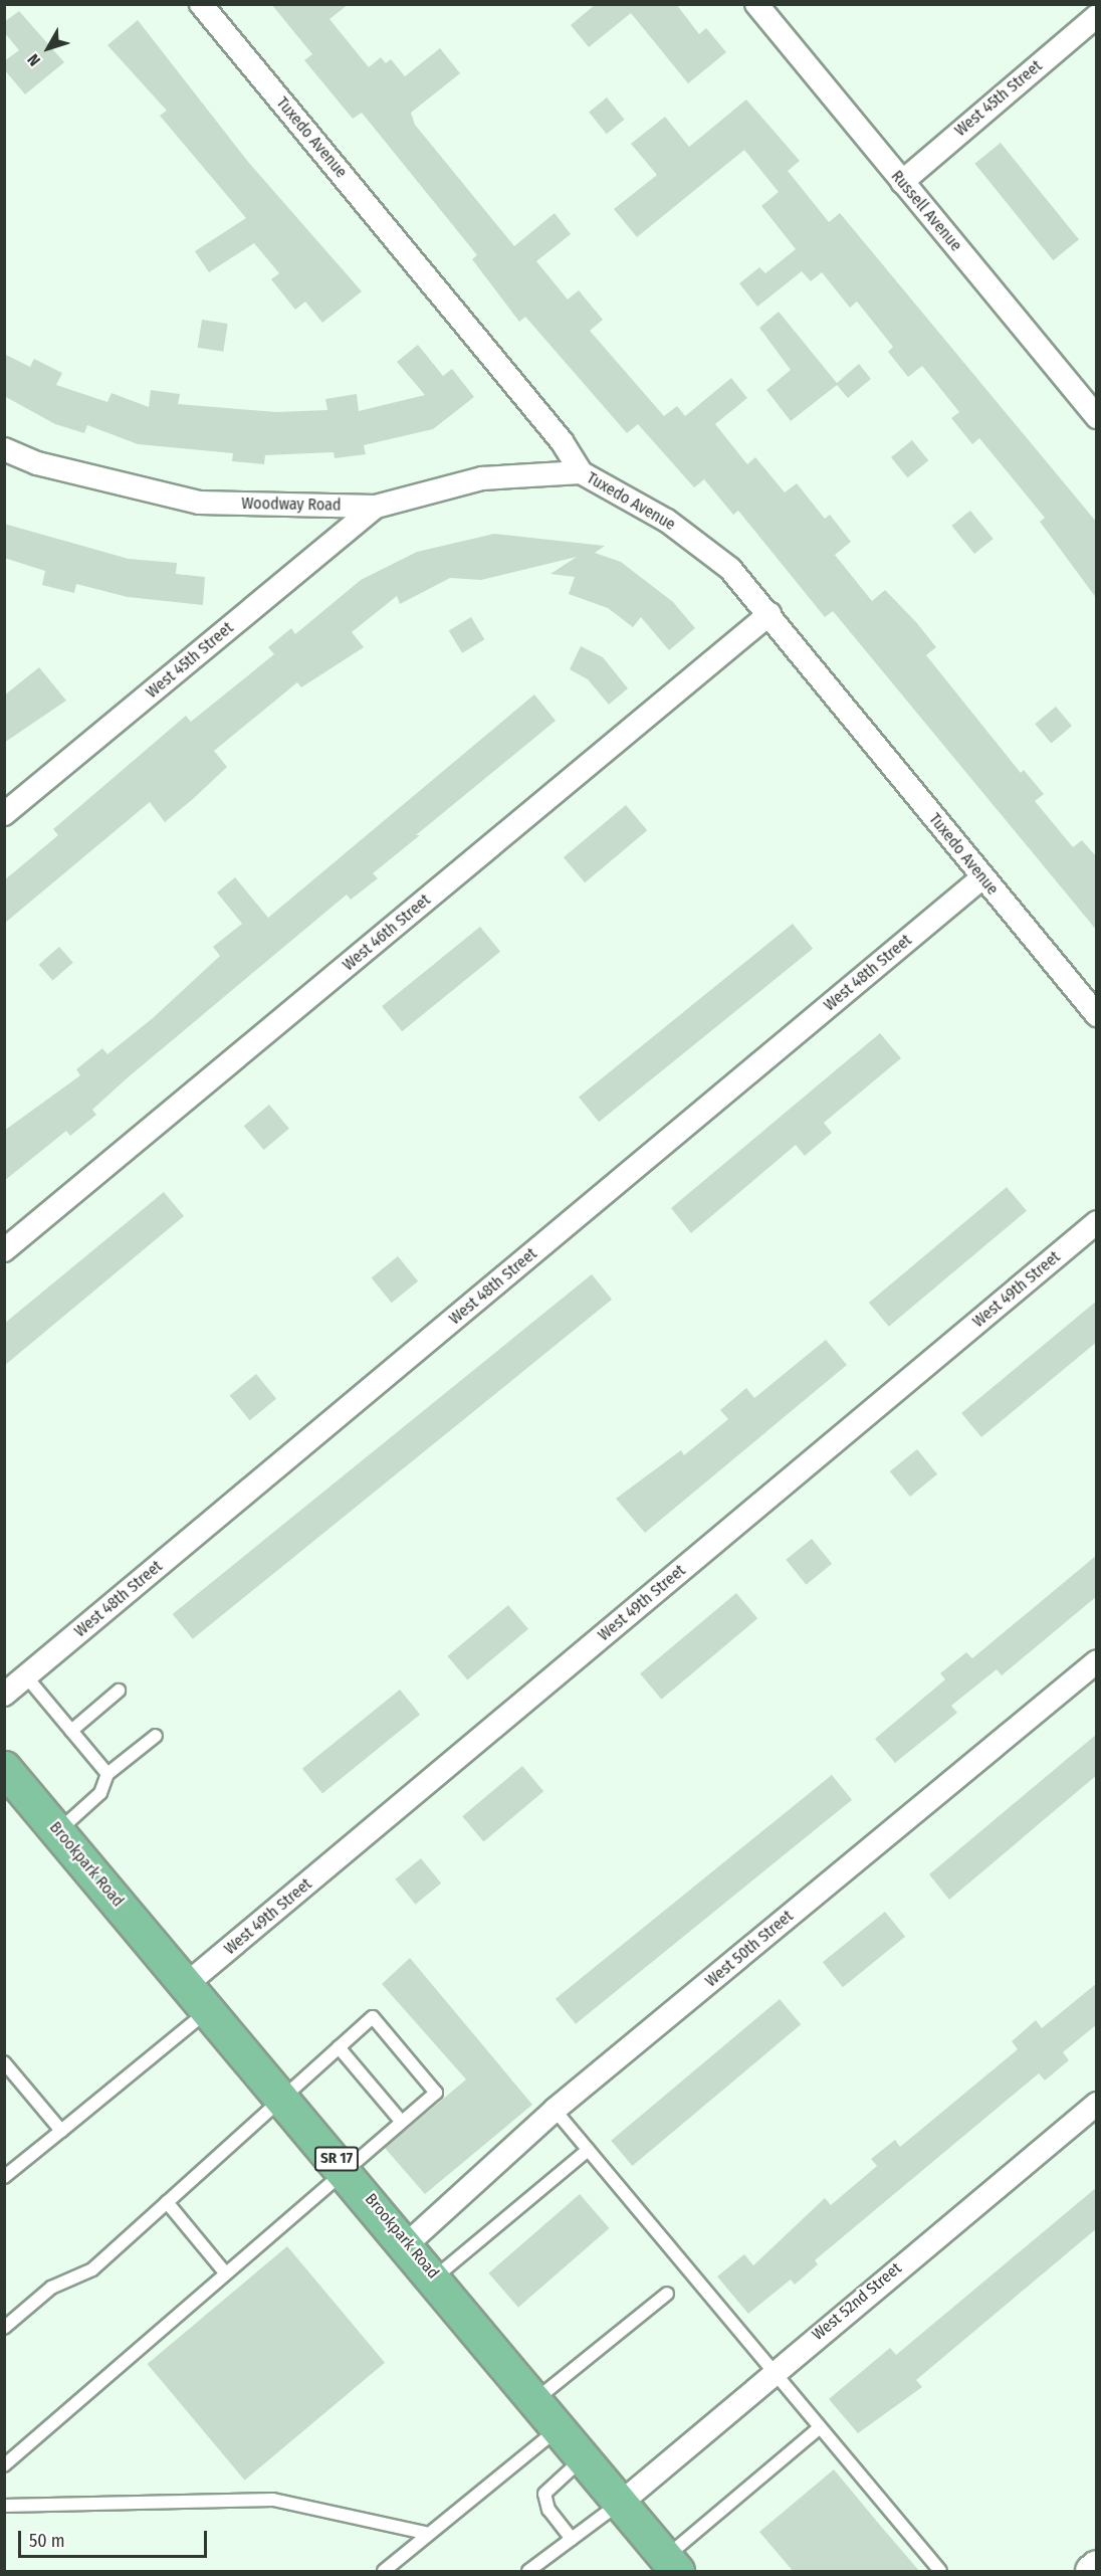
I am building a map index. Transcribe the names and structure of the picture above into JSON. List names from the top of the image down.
{
  "streets": {
    "main road": ["Brookpark Road", "SR 17"],
    "street": [
      "West 45th Street",
      "Tuxedo Avenue",
      "Russell Avenue",
      "Woodway Road",
      "West 46th Street",
      "West 48th Street",
      "West 49th Street",
      "West 50th Street",
      "West 52nd Street"
    ]
  },
  "crossings": [
    ["West 45th Street", "Russell Avenue"],
    ["West 45th Street", "Woodway Road"],
    ["Tuxedo Avenue", "Woodway Road"],
    ["Tuxedo Avenue", "West 46th Street"],
    ["Tuxedo Avenue", "West 48th Street"],
    ["West 49th Street", "Brookpark Road"],
    ["Brookpark Road", "West 50th Street"],
    ["Brookpark Road", "West 52nd Street"]
  ],
  "scale_bar": "50 m",
  "north": "bottom left"
}
